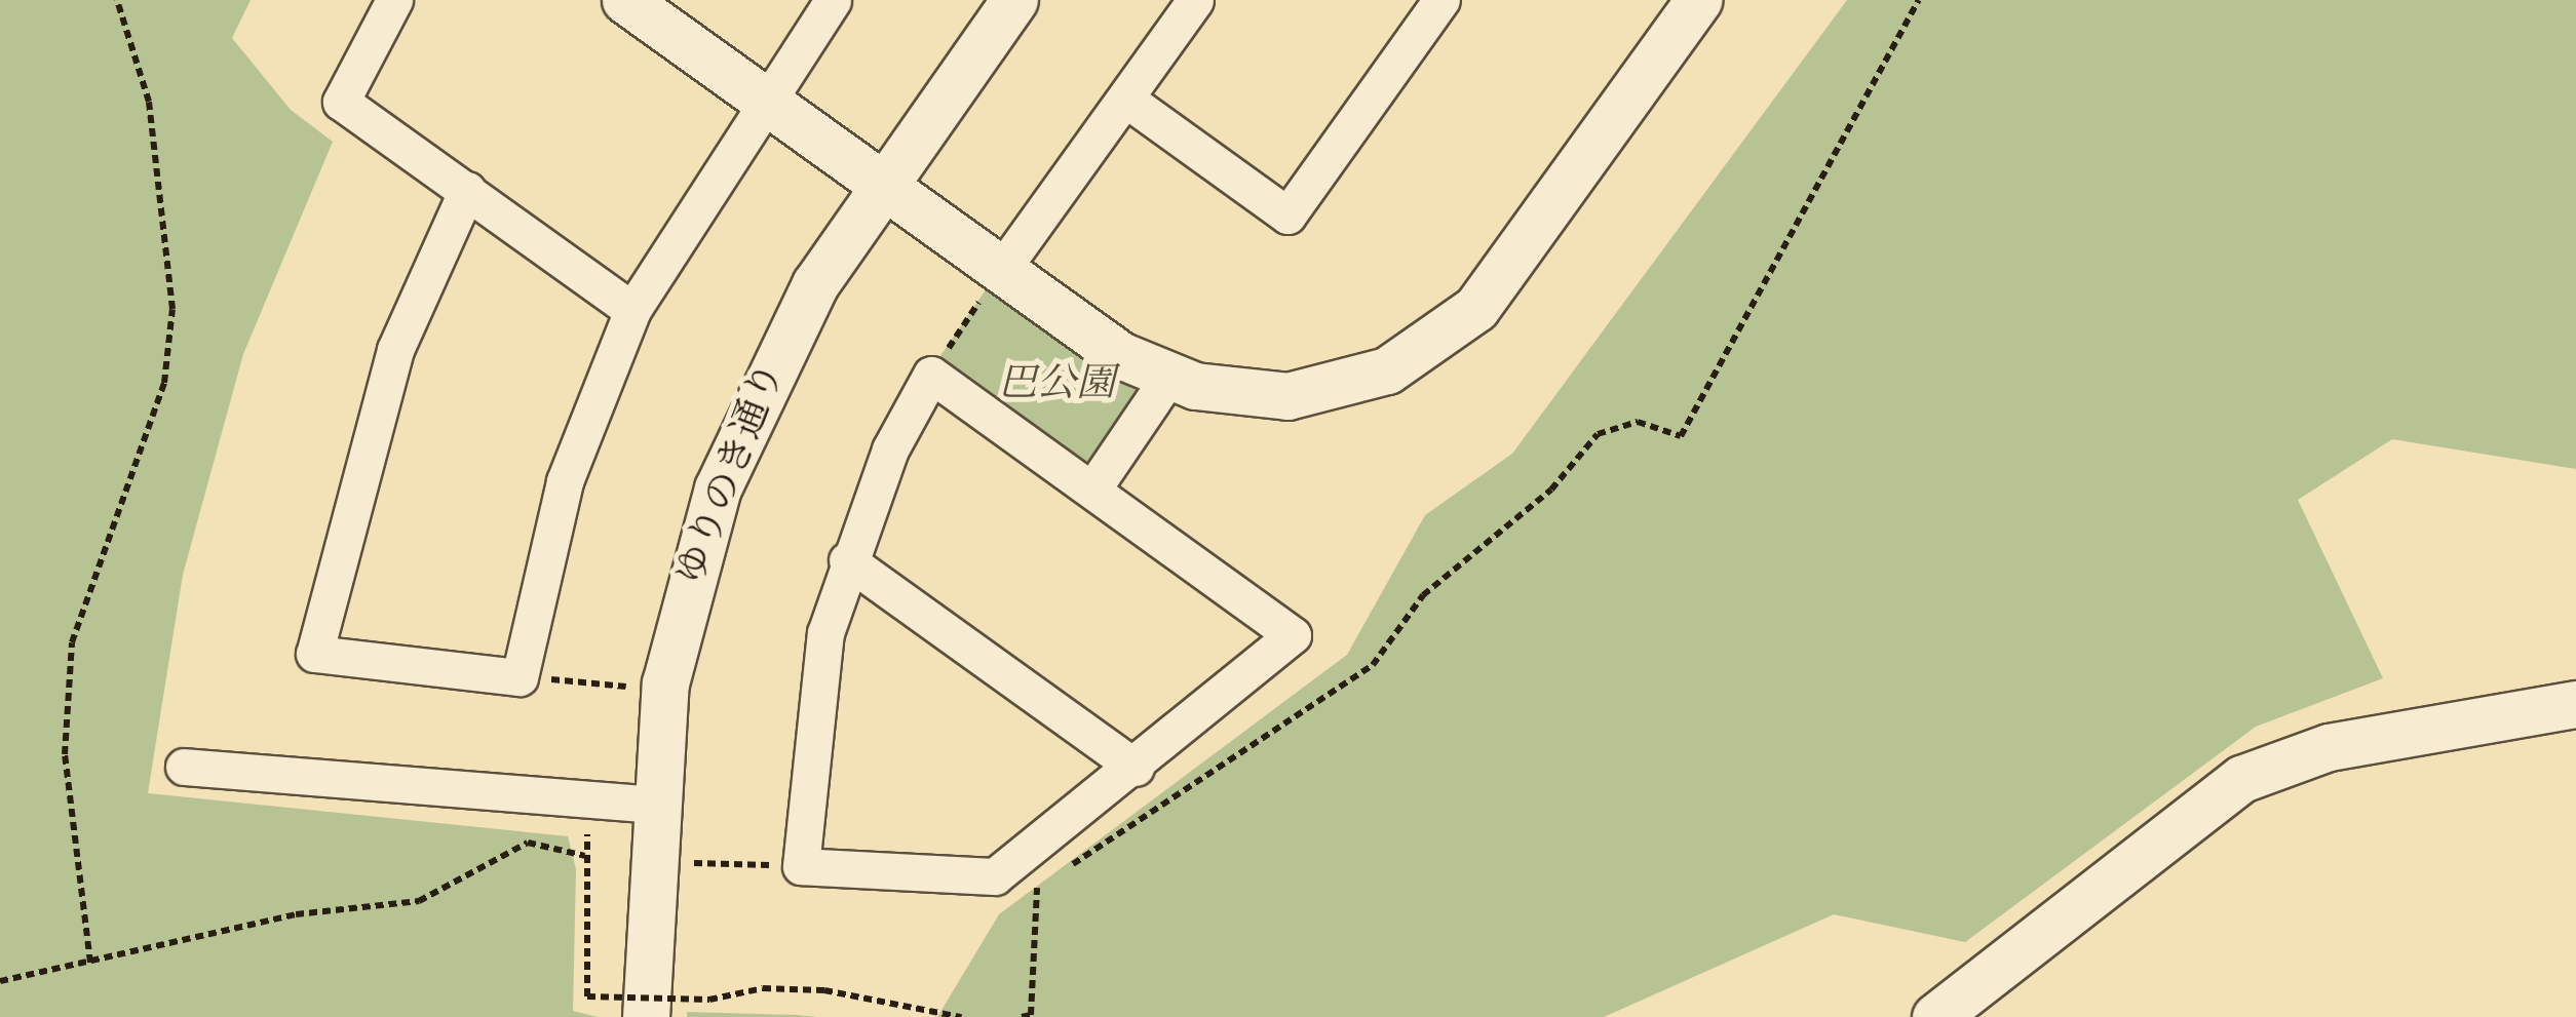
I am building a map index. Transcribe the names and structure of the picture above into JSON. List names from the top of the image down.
{
  "streets": {
    "street": ["ゆりのき通り"]
  },
  "parks": ["巴公園"]
}
